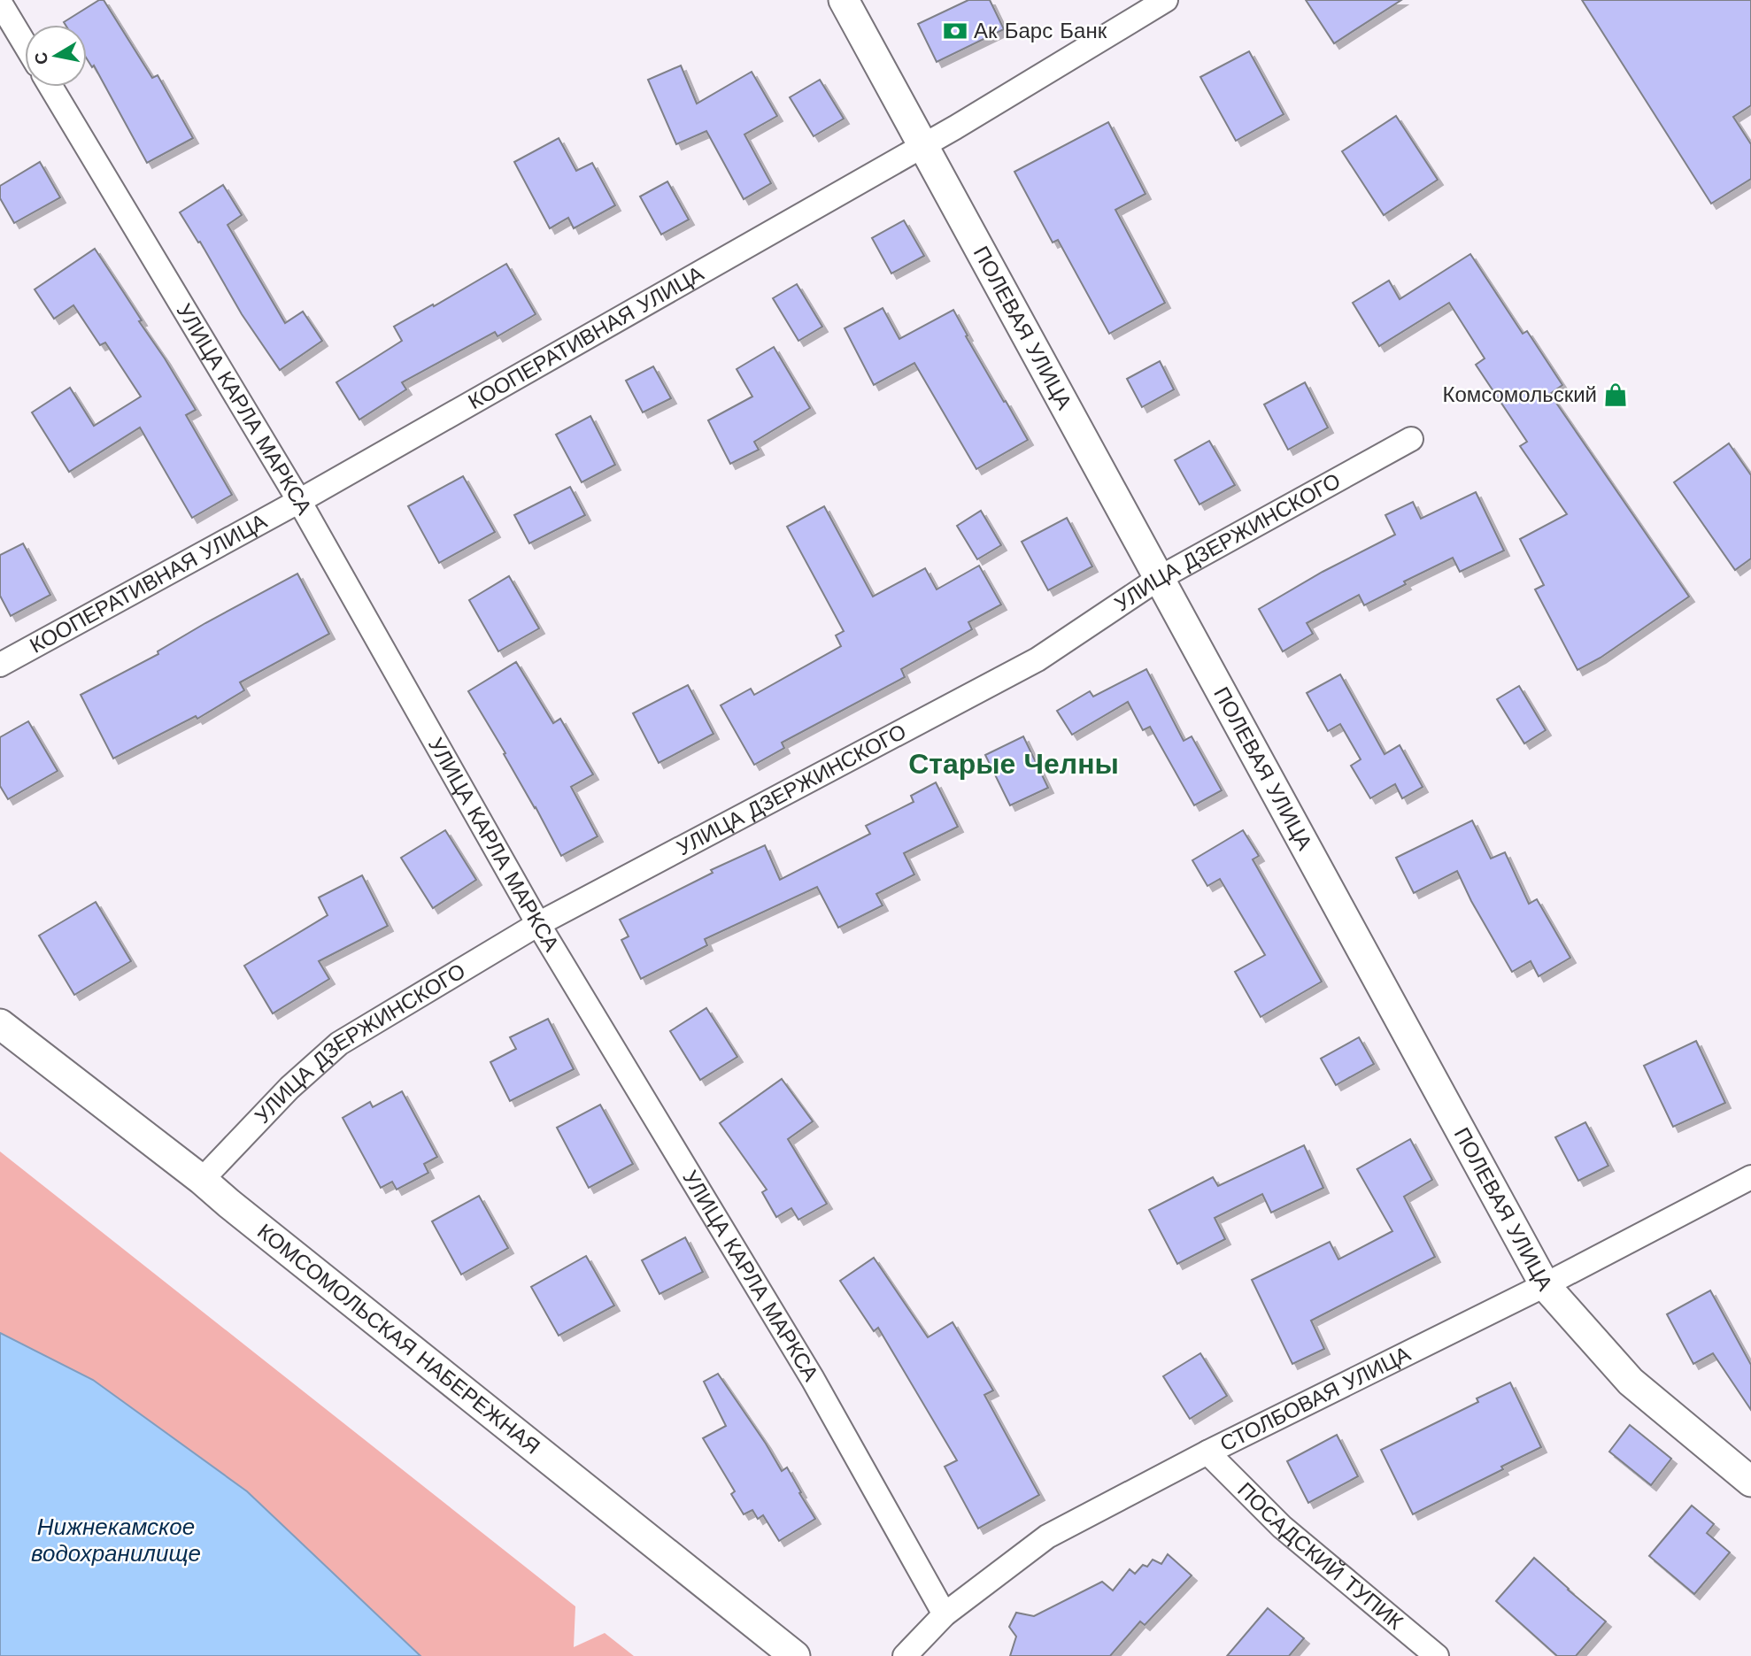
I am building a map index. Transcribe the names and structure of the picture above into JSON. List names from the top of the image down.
{
  "streets": {
    "street": [
      "ПОЛЕВАЯ УЛИЦА",
      "КООПЕРАТИВНАЯ УЛИЦА",
      "УЛИЦА КАРЛА МАРКСА",
      "УЛИЦА ДЗЕРЖИНСКОГО",
      "КОМСОМОЛЬСКАЯ НАБЕРЕЖНАЯ",
      "СТОЛБОВАЯ УЛИЦА",
      "ПОСАДСКИЙ ТУПИК"
    ]
  },
  "crossings": [
    ["ПОЛЕВАЯ УЛИЦА", "КООПЕРАТИВНАЯ УЛИЦА"],
    ["ПОЛЕВАЯ УЛИЦА", "УЛИЦА ДЗЕРЖИНСКОГО"],
    ["ПОЛЕВАЯ УЛИЦА", "СТОЛБОВАЯ УЛИЦА"],
    ["КООПЕРАТИВНАЯ УЛИЦА", "УЛИЦА КАРЛА МАРКСА"],
    ["УЛИЦА КАРЛА МАРКСА", "УЛИЦА ДЗЕРЖИНСКОГО"],
    ["УЛИЦА КАРЛА МАРКСА", "СТОЛБОВАЯ УЛИЦА"],
    ["УЛИЦА ДЗЕРЖИНСКОГО", "КОМСОМОЛЬСКАЯ НАБЕРЕЖНАЯ"],
    ["СТОЛБОВАЯ УЛИЦА", "ПОСАДСКИЙ ТУПИК"]
  ],
  "districts": ["Старые Челны"],
  "water": ["Нижнекамское водохранилище"],
  "places": {
    "bank": ["Ак Барс Банк"],
    "shop": ["Комсомольский"]
  },
  "north": "left"
}
